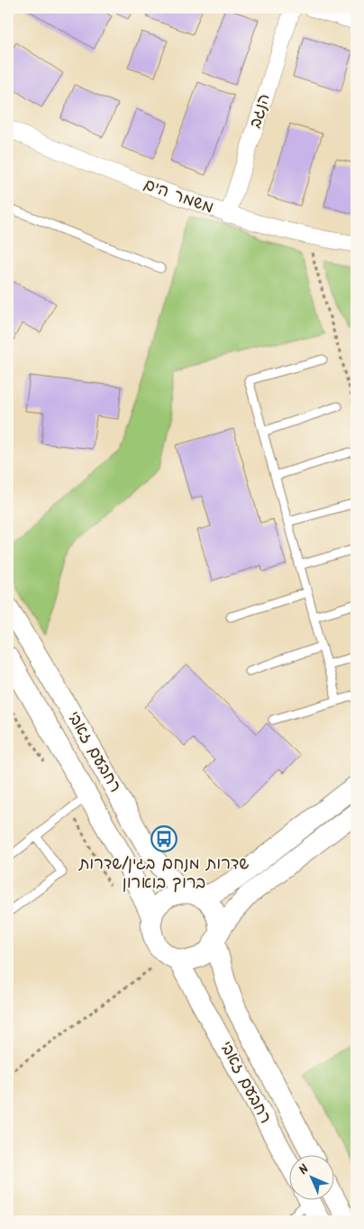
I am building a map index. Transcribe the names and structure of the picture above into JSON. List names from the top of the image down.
{
  "streets": {
    "street": ["הנגב", "משמר הים", "רחבעם זאבי"]
  },
  "crossings": [
    ["הנגב", "משמר הים"]
  ],
  "places": {
    "bus stop": ["שדרות מנחם בגין/שדרות ברוך בוארון"]
  },
  "north": "top left"
}
